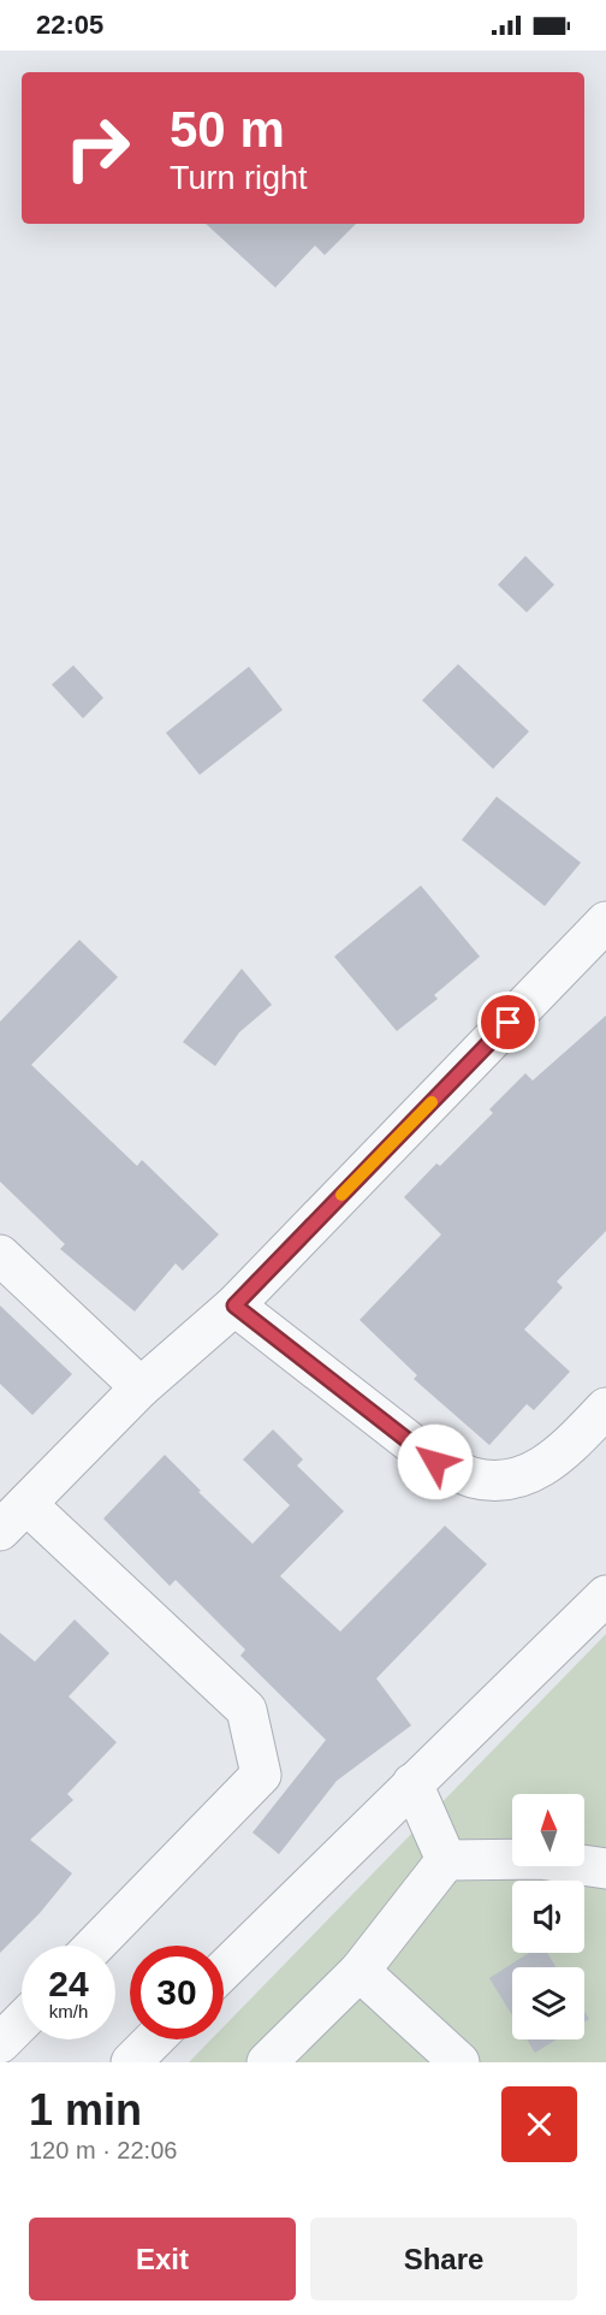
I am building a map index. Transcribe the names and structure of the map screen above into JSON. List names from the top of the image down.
{
  "north": "top",
  "page": {
    "status": "22:05",
    "turn": ["50 m", "Turn right"],
    "speed": "24 km/h",
    "limit": "30",
    "heading": ["1 min", "120 m · 22:06"],
    "buttons": ["Exit", "Share"]
  }
}
